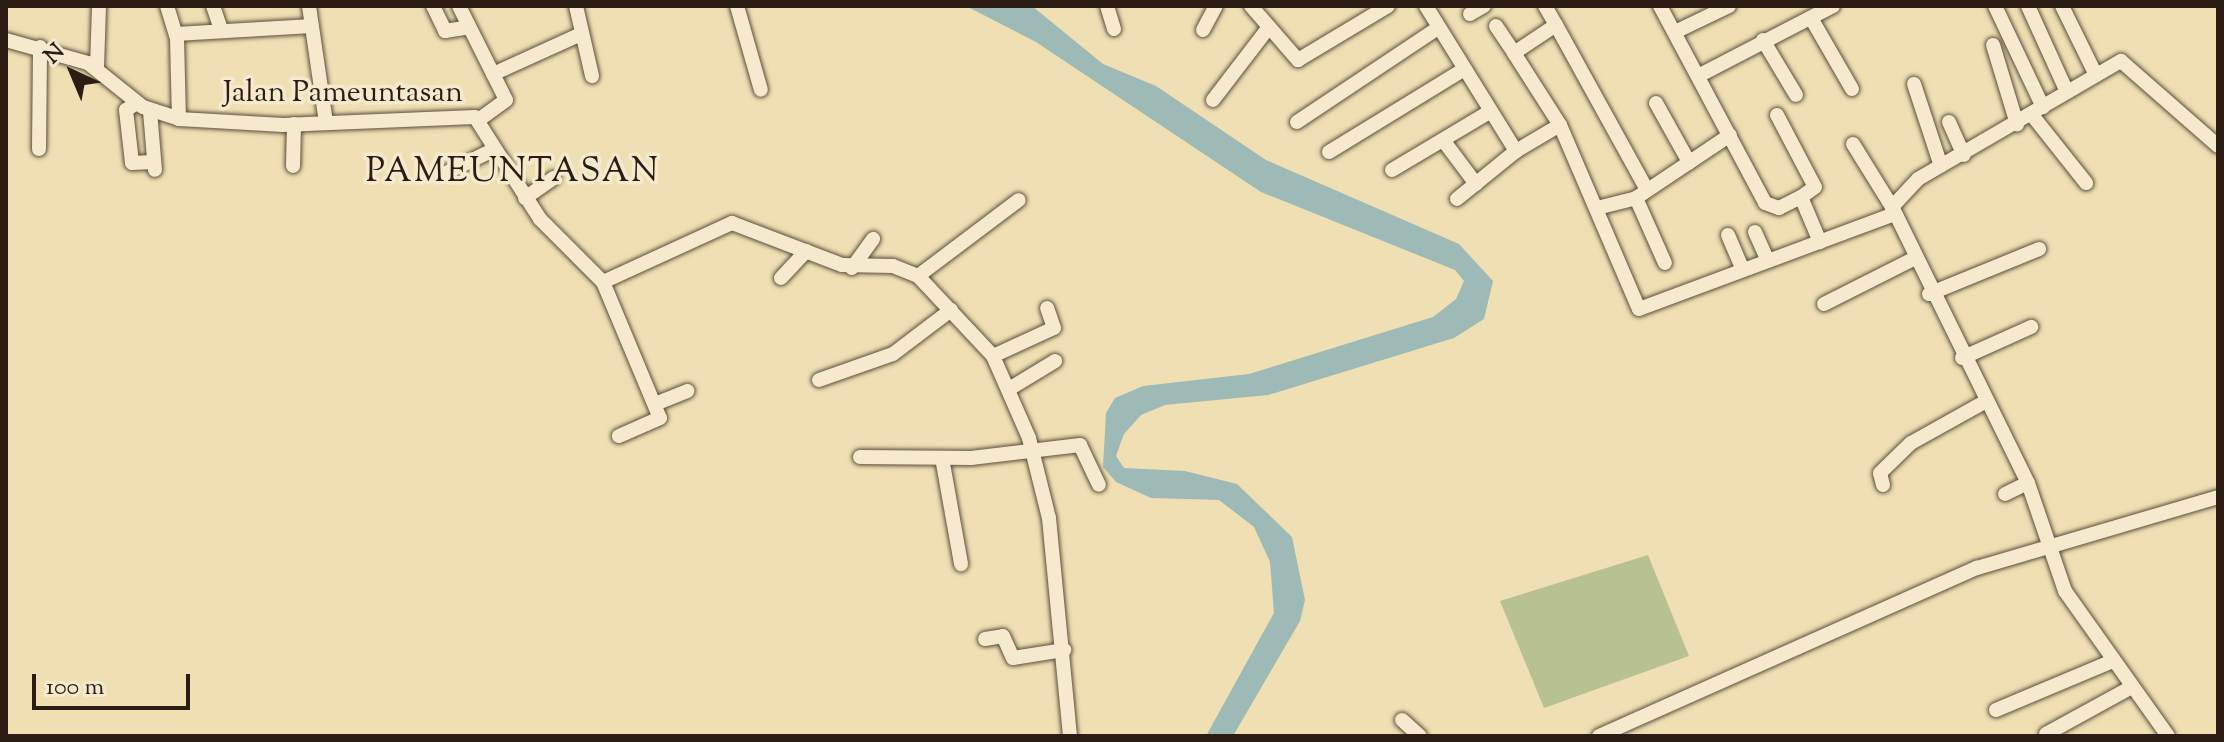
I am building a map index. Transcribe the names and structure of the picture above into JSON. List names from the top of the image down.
{
  "streets": {
    "street": ["Jalan Pameuntasan"]
  },
  "districts": ["PAMEUNTASAN"],
  "scale_bar": "100 m",
  "north": "top left"
}
